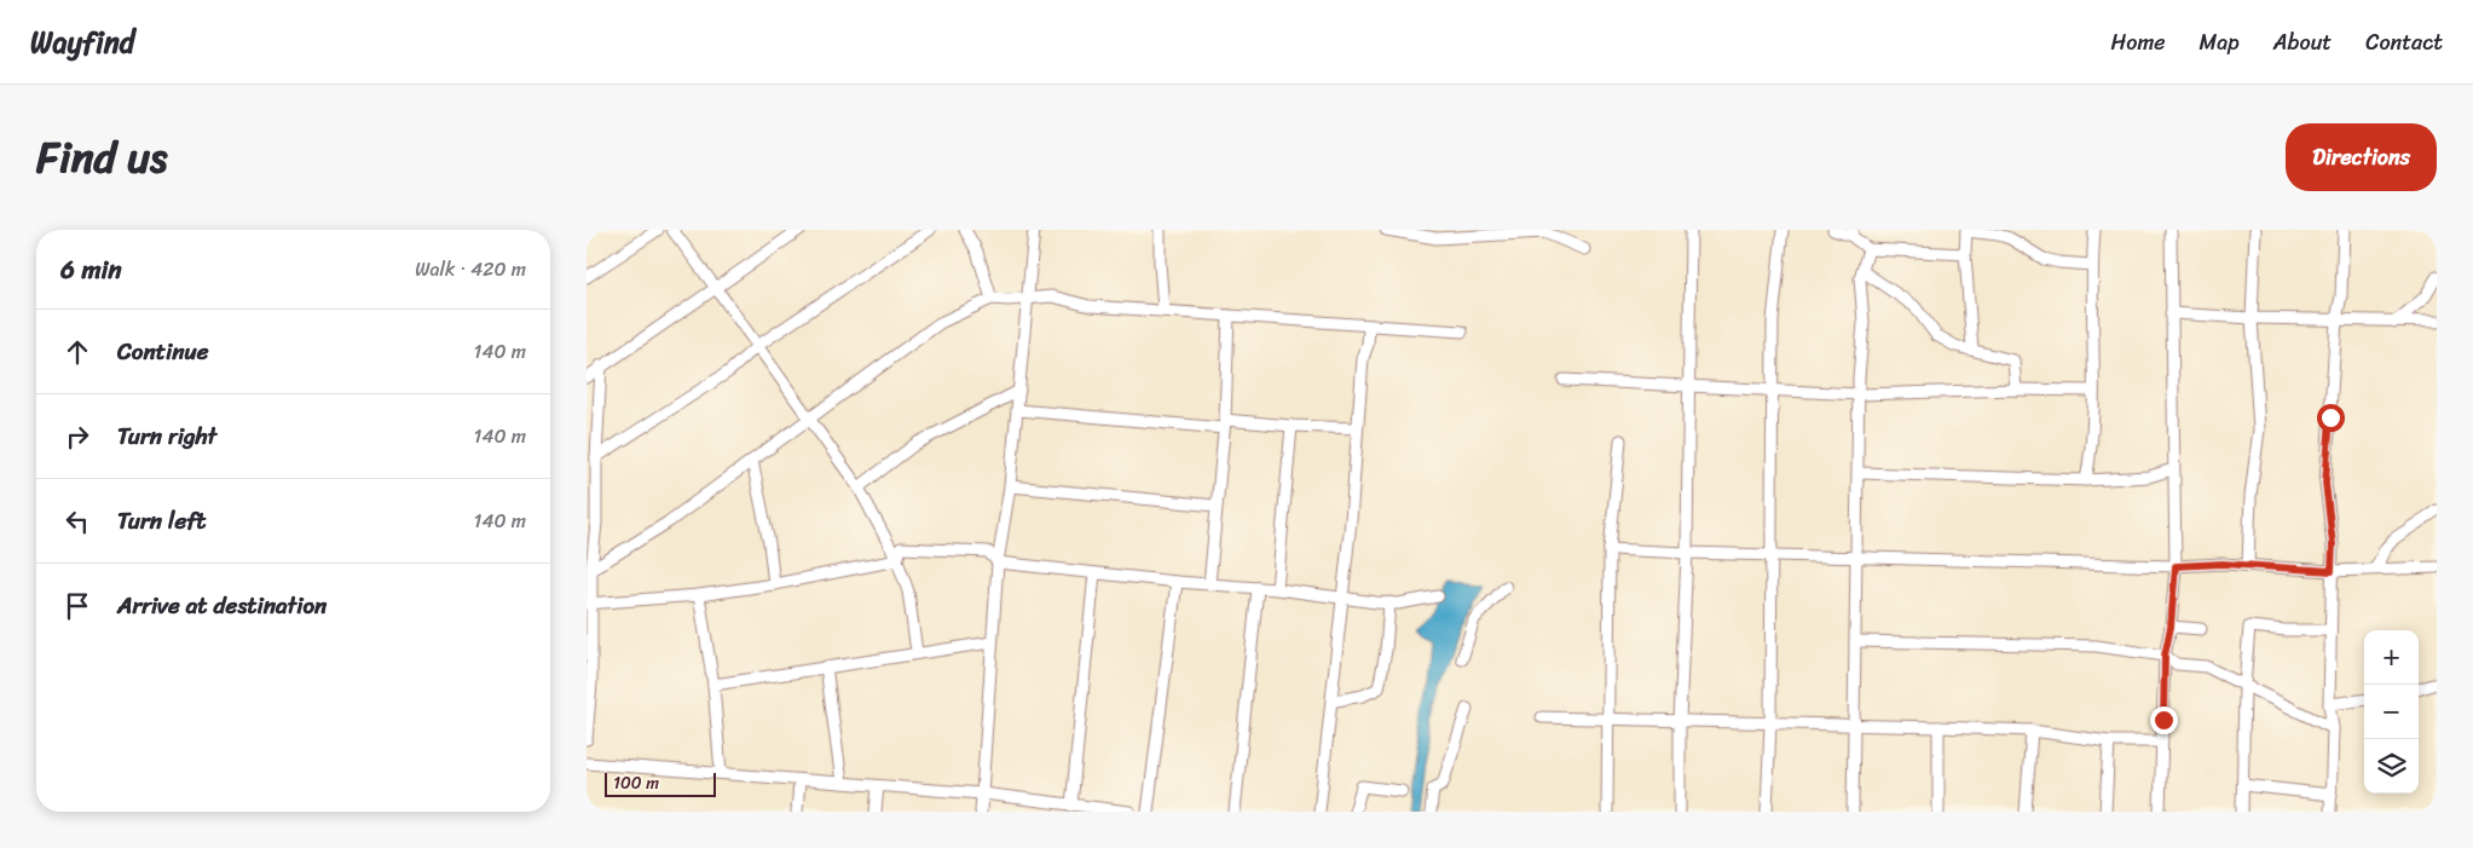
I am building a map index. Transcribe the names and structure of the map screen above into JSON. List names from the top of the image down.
{
  "scale_bar": "100 m",
  "page": {
    "header": "Wayfind",
    "nav": [
      "Home",
      "Map",
      "About",
      "Contact"
    ],
    "title": "Find us",
    "buttons": "Directions",
    "heading": ["6 min", "Walk · 420 m"],
    "list": [
      ["Continue", "140 m"],
      ["Turn right", "140 m"],
      ["Turn left", "140 m"],
      "Arrive at destination"
    ],
    "map_buttons": ["+", "−"],
    "scale": "100 m"
  }
}
